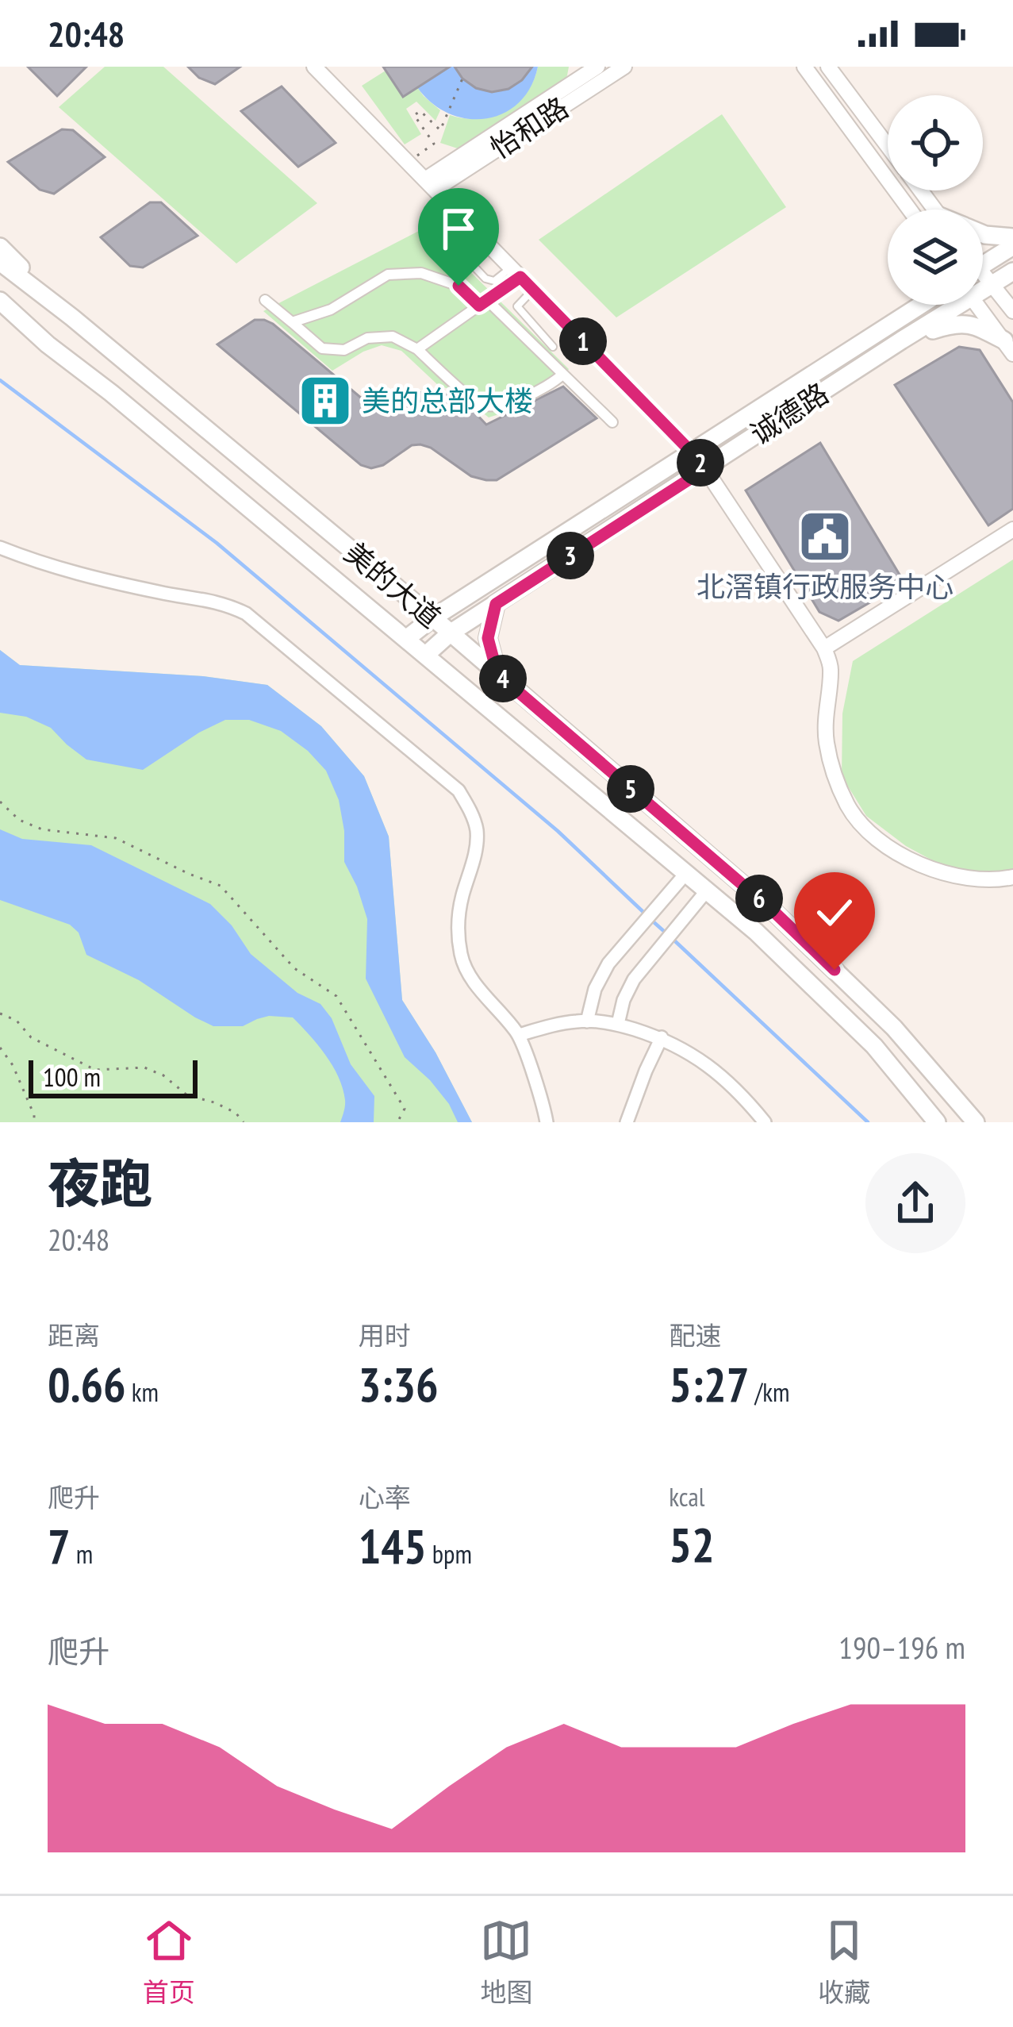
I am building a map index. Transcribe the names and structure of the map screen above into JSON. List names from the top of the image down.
{
  "streets": {
    "main road": ["诚德路", "美的大道"],
    "street": ["怡和路"]
  },
  "crossings": [
    ["诚德路", "美的大道"]
  ],
  "places": {
    "building": ["美的总部大楼"],
    "public building": ["北滘镇行政服务中心"]
  },
  "scale_bar": "100 m",
  "page": {
    "status": "20:48",
    "pins": [
      "1",
      "2",
      "3",
      "4",
      "5",
      "6"
    ],
    "scale": "100 m",
    "heading": ["夜跑", "20:48"],
    "stats": [
      ["距离", "0.66 km"],
      ["用时", "3:36"],
      ["配速", "5:27 /km"],
      ["爬升", "7 m"],
      ["心率", "145 bpm"],
      ["kcal", "52"]
    ],
    "chart": ["爬升", "190–196 m"],
    "tabs": ["首页", "地图", "收藏"]
  }
}
